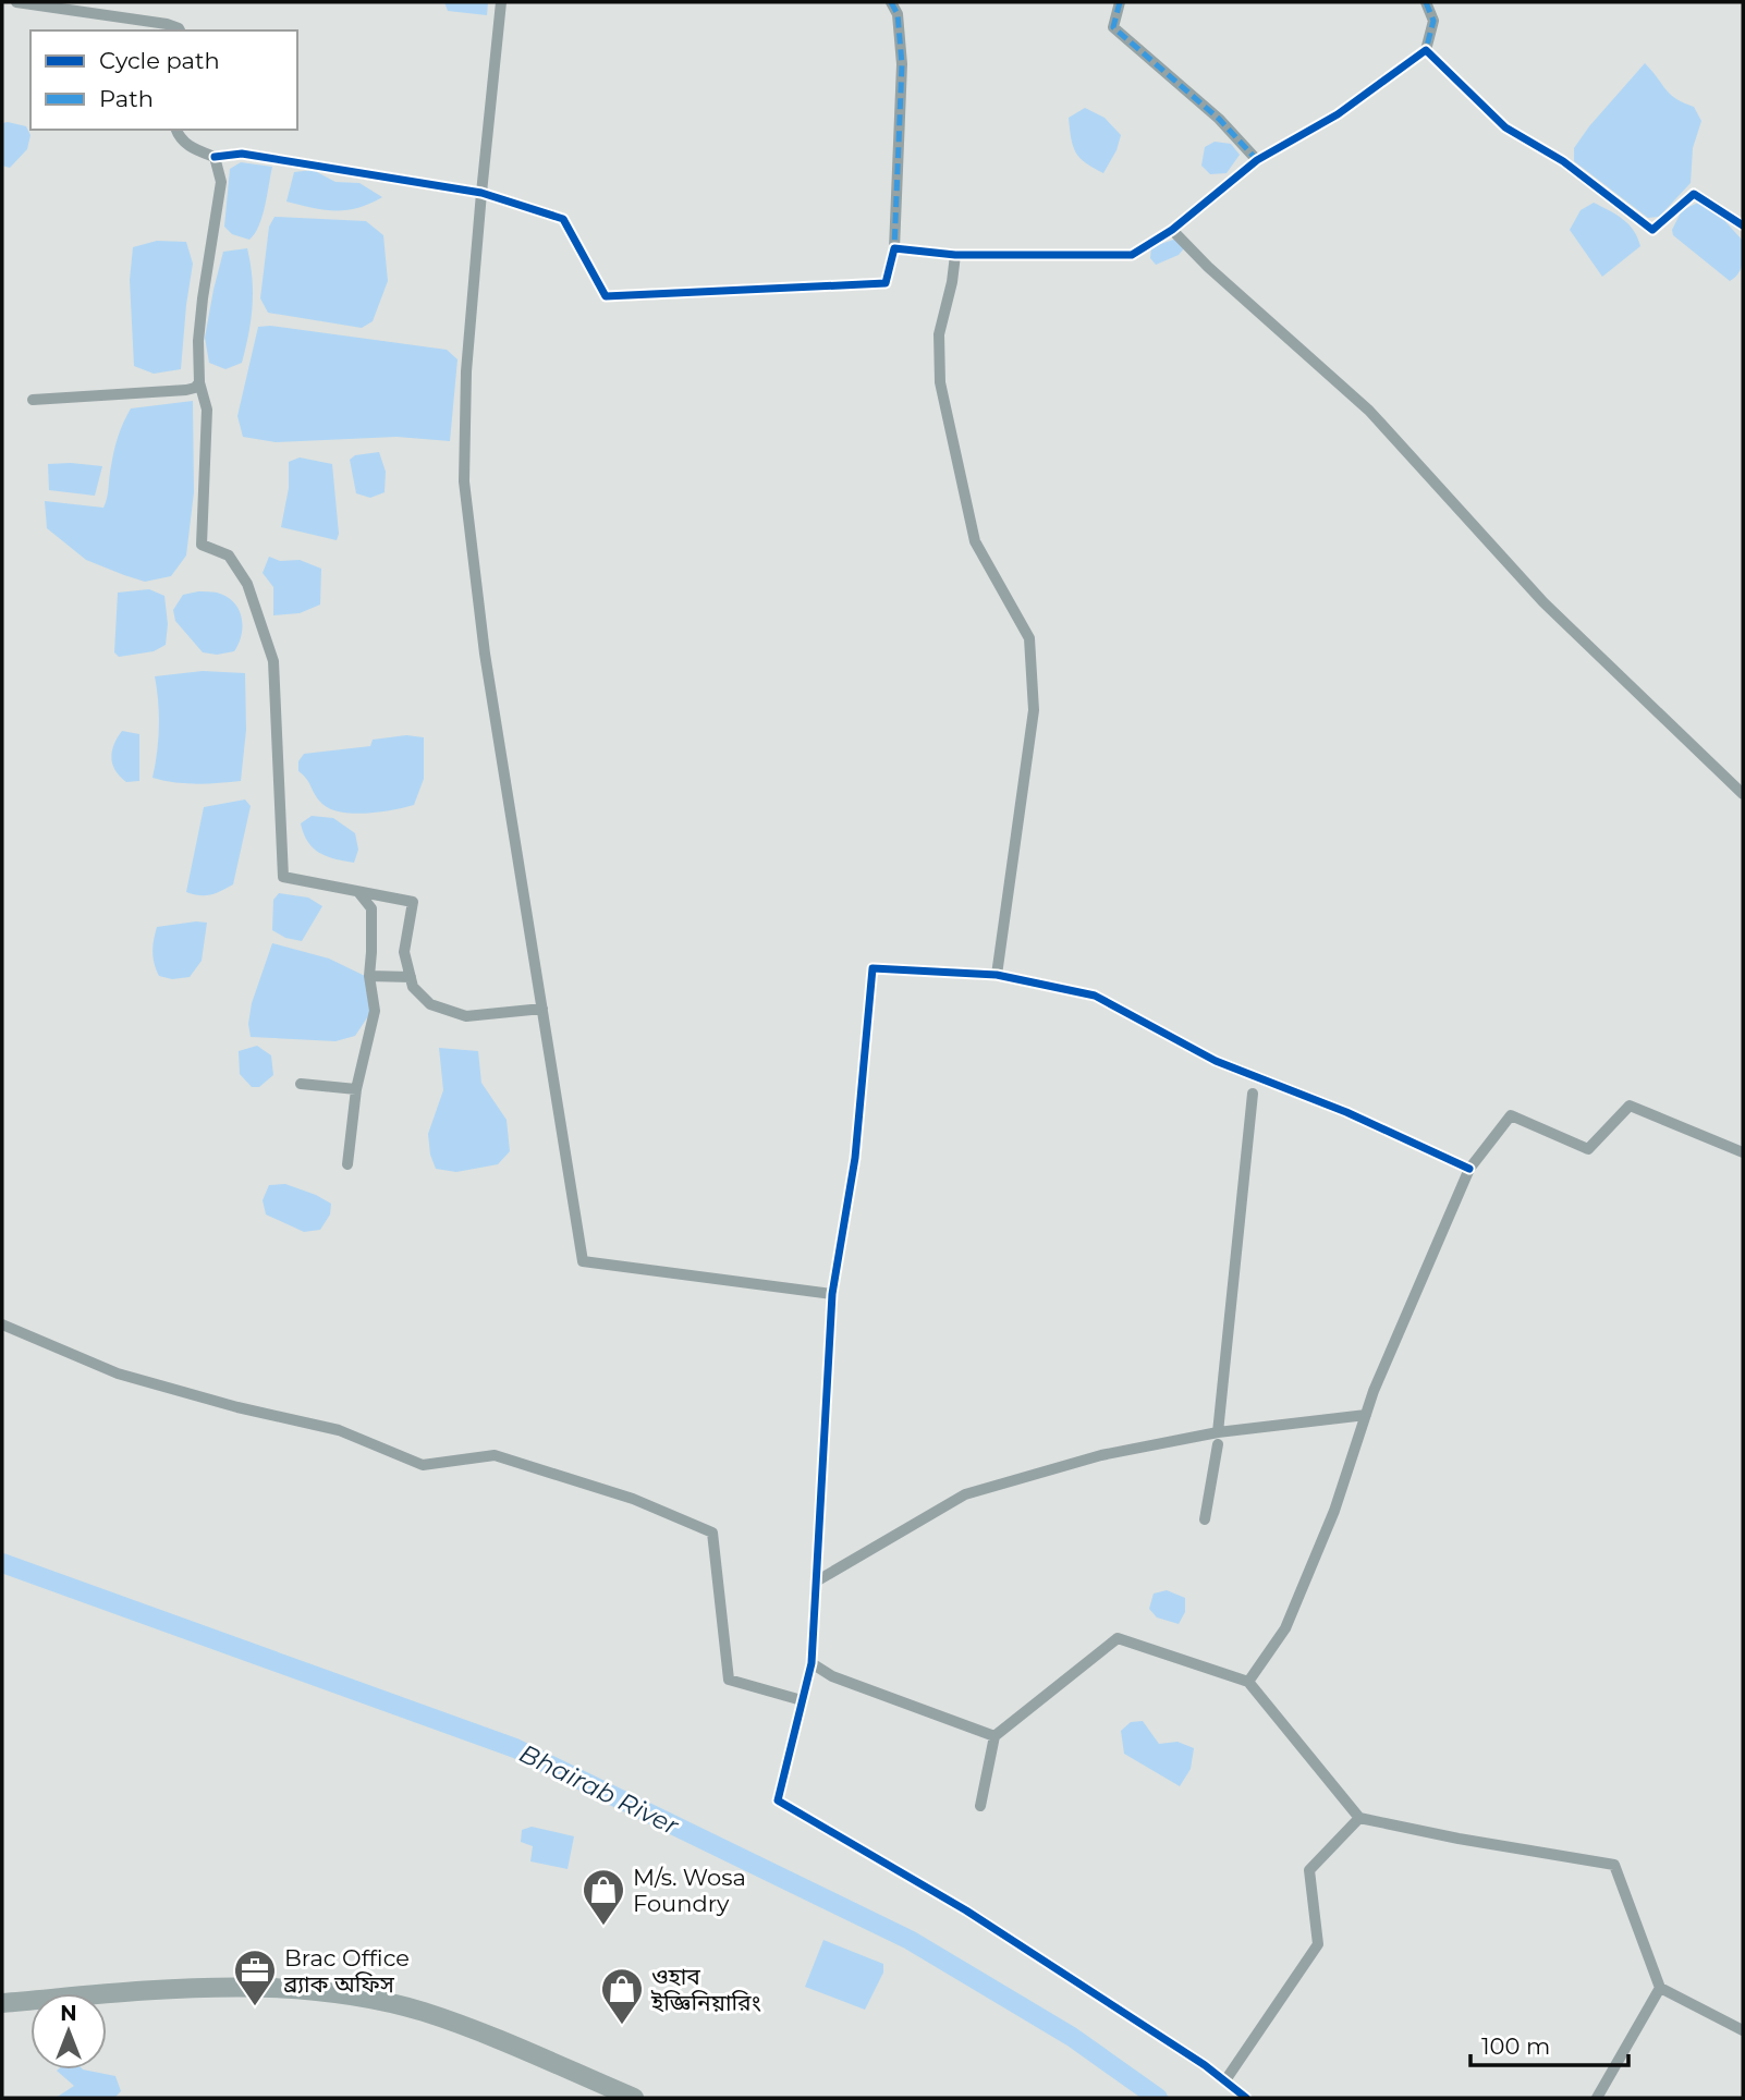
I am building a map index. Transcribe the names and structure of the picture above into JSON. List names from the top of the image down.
{
  "water": ["Bhairab River"],
  "places": {
    "shop": ["M/s. Wosa Foundry", "ওহাব ইজ্ঞিনিয়ারিং"],
    "office": ["Brac Office ব্র্যাক অফিস"]
  },
  "legend": ["Cycle path", "Path"],
  "scale_bar": "100 m",
  "north": "top"
}
